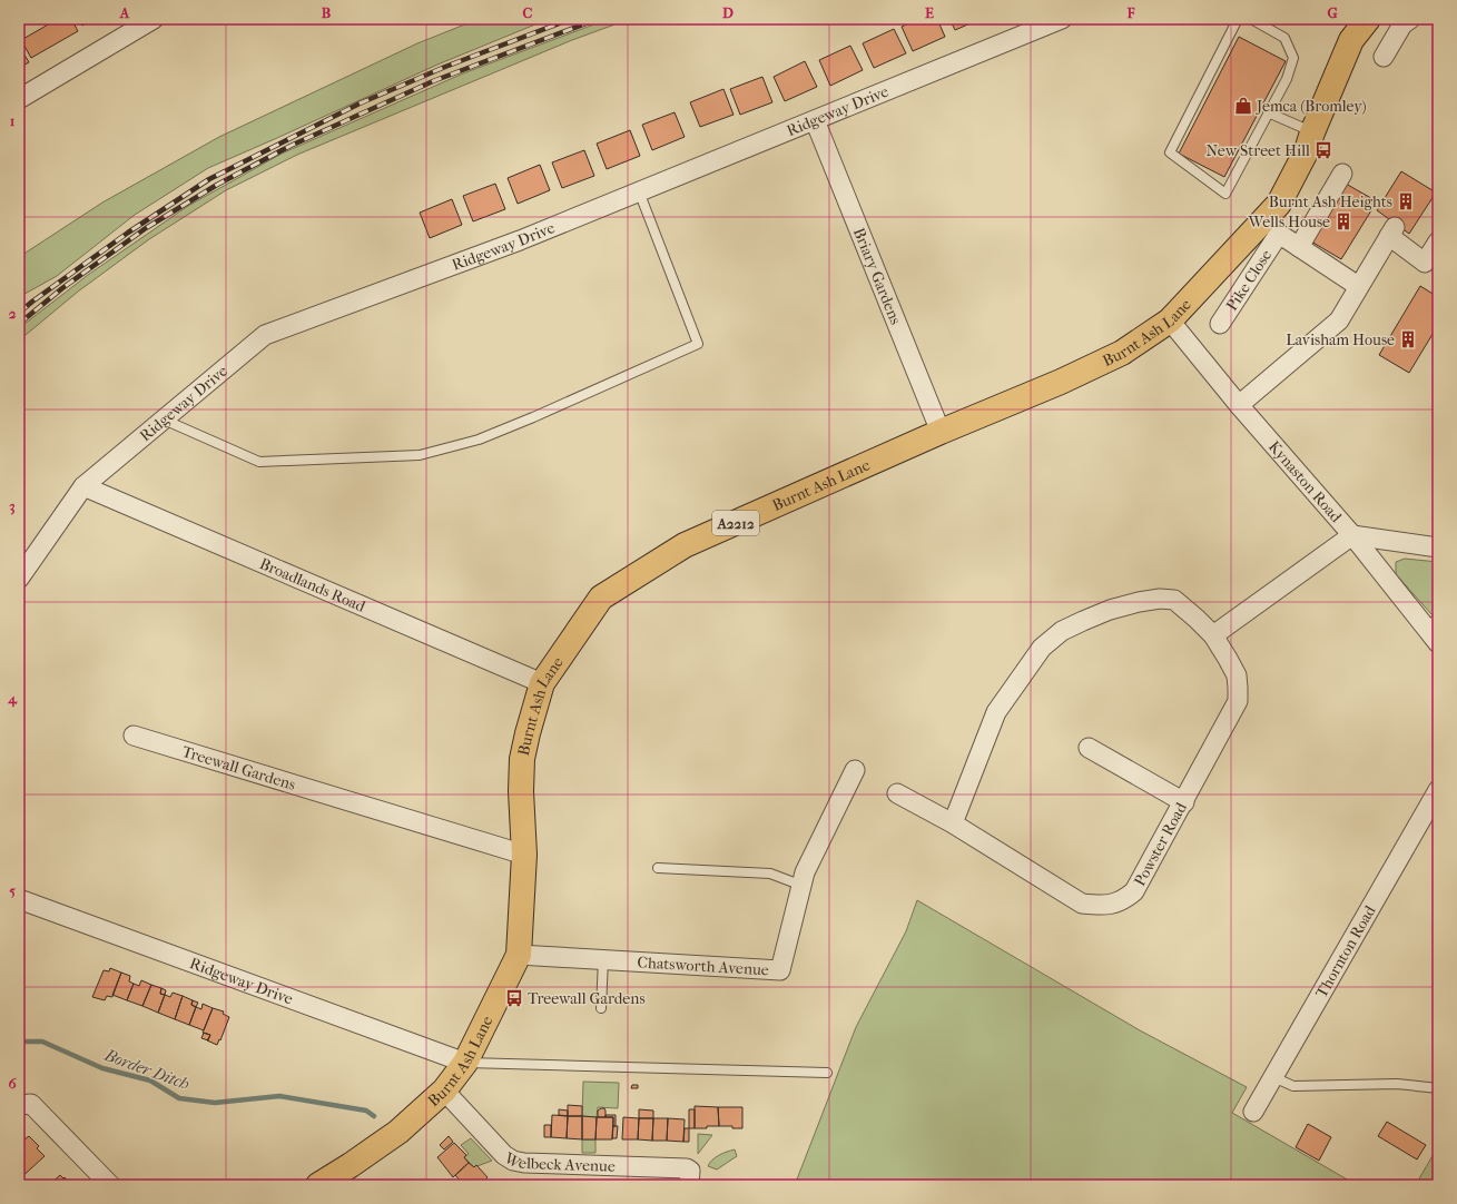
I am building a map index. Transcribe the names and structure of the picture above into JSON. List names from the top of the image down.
{
  "streets": {
    "main road": ["Burnt Ash Lane", "A2212"],
    "street": [
      "Ridgeway Drive",
      "Briary Gardens",
      "Pike Close",
      "Kynaston Road",
      "Broadlands Road",
      "Treewall Gardens",
      "Powster Road",
      "Thornton Road",
      "Chatsworth Avenue",
      "Welbeck Avenue"
    ]
  },
  "crossings": [
    ["Ridgeway Drive", "Briary Gardens"],
    ["Ridgeway Drive", "Burnt Ash Lane"],
    ["Ridgeway Drive", "Broadlands Road"],
    ["Briary Gardens", "Burnt Ash Lane"],
    ["Burnt Ash Lane", "Kynaston Road"],
    ["Burnt Ash Lane", "Broadlands Road"],
    ["Burnt Ash Lane", "Treewall Gardens"],
    ["Burnt Ash Lane", "Chatsworth Avenue"],
    ["Burnt Ash Lane", "Welbeck Avenue"]
  ],
  "water": ["Border Ditch"],
  "places": {
    "shop": ["Jemca (Bromley)"],
    "bus stop": ["New Street Hill", "Treewall Gardens"],
    "building": ["Burnt Ash Heights", "Wells House", "Lavisham House"]
  },
  "grid": {
    "columns": [
      "A",
      "B",
      "C",
      "D",
      "E",
      "F",
      "G"
    ],
    "rows": [
      "1",
      "2",
      "3",
      "4",
      "5",
      "6"
    ]
  }
}
